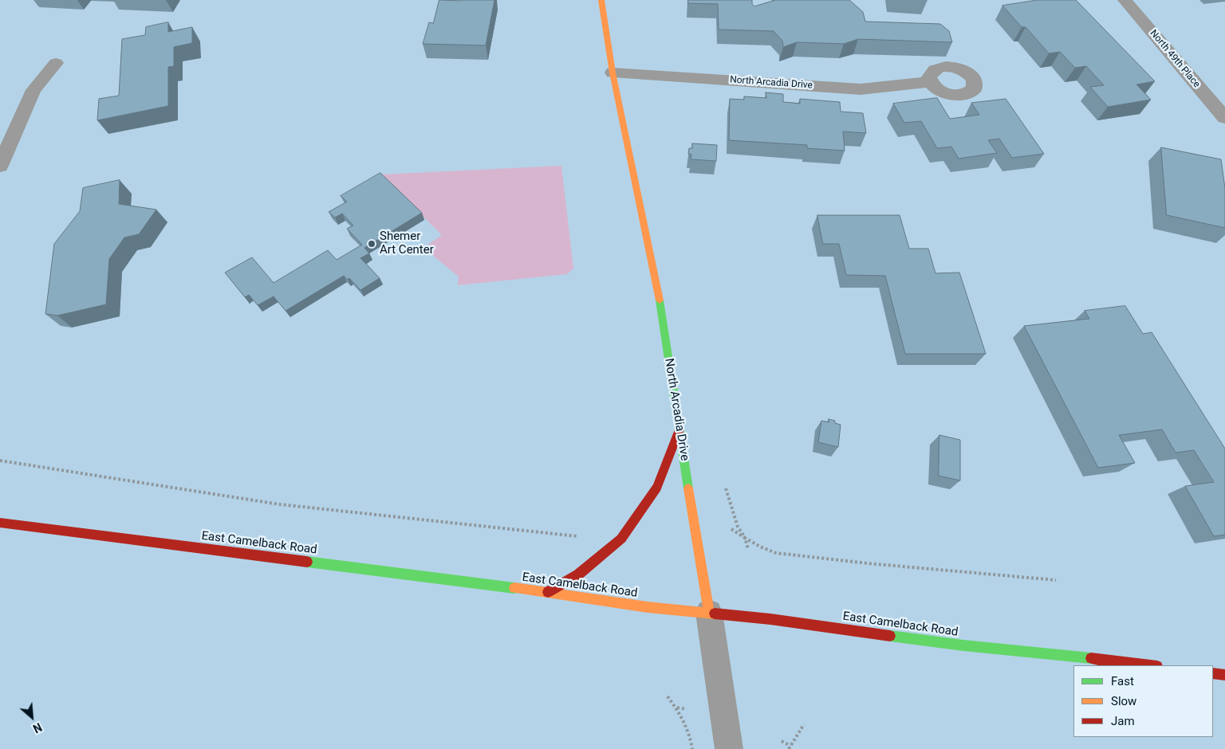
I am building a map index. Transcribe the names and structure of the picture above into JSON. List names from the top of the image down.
{
  "streets": {
    "main road": ["North Arcadia Drive", "East Camelback Road"],
    "street": ["North 49th Place"]
  },
  "crossings": [
    ["North Arcadia Drive", "East Camelback Road"]
  ],
  "places": ["Shemer Art Center"],
  "legend": ["Fast", "Slow", "Jam"],
  "north": "bottom right"
}
